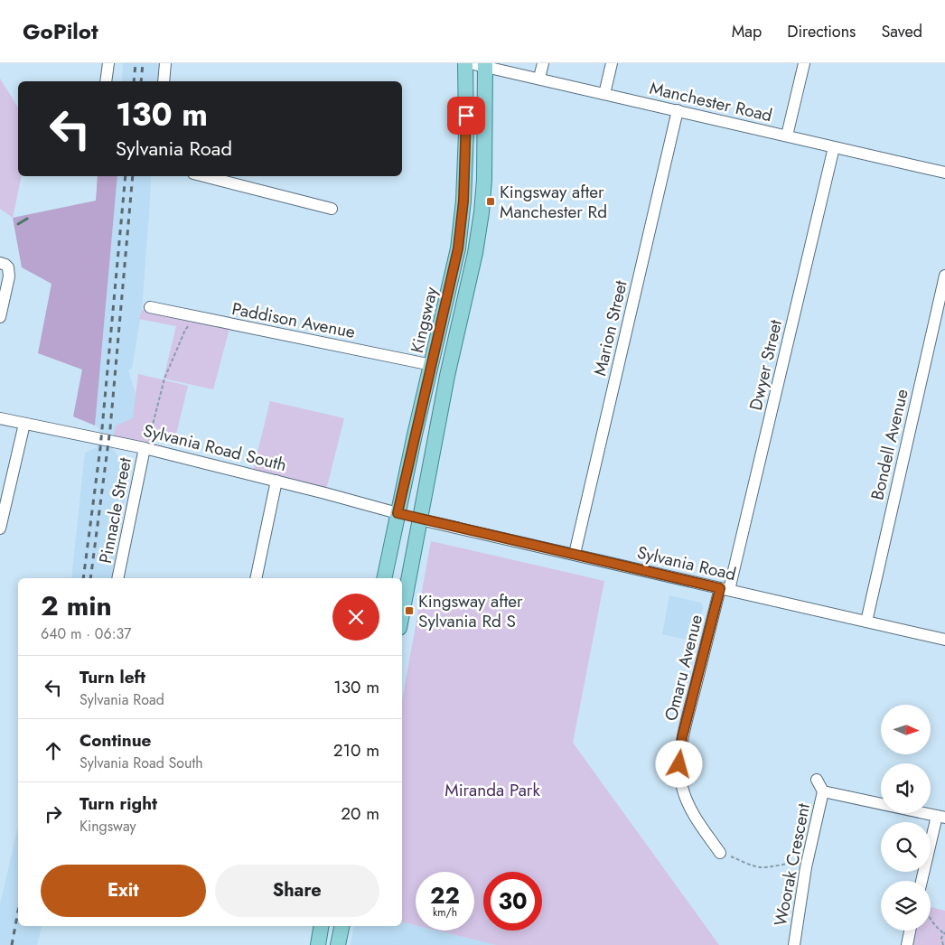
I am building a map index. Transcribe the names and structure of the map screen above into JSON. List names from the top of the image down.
{
  "streets": {
    "main road": ["Kingsway", "Sylvania Road South"],
    "street": [
      "Manchester Road",
      "Paddison Avenue",
      "Marion Street",
      "Dwyer Street",
      "Bondell Avenue",
      "Pinnacle Street",
      "Sylvania Road",
      "Omaru Avenue",
      "Woorak Crescent"
    ]
  },
  "crossings": [
    ["Manchester Road", "Kingsway"],
    ["Manchester Road", "Marion Street"],
    ["Manchester Road", "Dwyer Street"],
    ["Paddison Avenue", "Kingsway"],
    ["Kingsway", "Sylvania Road South"],
    ["Kingsway", "Sylvania Road"],
    ["Marion Street", "Sylvania Road"],
    ["Dwyer Street", "Sylvania Road"],
    ["Dwyer Street", "Omaru Avenue"],
    ["Bondell Avenue", "Sylvania Road"],
    ["Sylvania Road South", "Pinnacle Street"],
    ["Sylvania Road South", "Sylvania Road"],
    ["Sylvania Road", "Omaru Avenue"]
  ],
  "parks": ["Miranda Park"],
  "places": {
    "transit": ["Kingsway after Manchester Rd", "Kingsway after Sylvania Rd S"]
  },
  "north": "right",
  "page": {
    "header": "GoPilot",
    "nav": ["Map", "Directions", "Saved"],
    "turn": ["130 m", "Sylvania Road"],
    "heading": ["2 min", "640 m · 06:37"],
    "list": [
      {
        "name": "Turn left",
        "note": "Sylvania Road",
        "value": "130 m"
      },
      {
        "name": "Continue",
        "note": "Sylvania Road South",
        "value": "210 m"
      },
      {
        "name": "Turn right",
        "note": "Kingsway",
        "value": "20 m"
      }
    ],
    "buttons": ["Exit", "Share"],
    "speed": "22 km/h",
    "limit": "30"
  }
}
